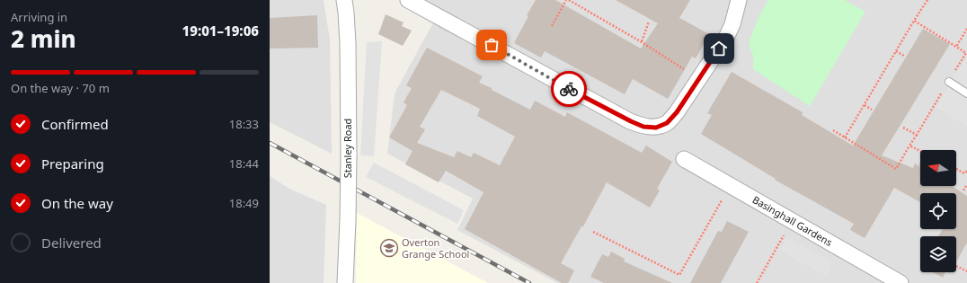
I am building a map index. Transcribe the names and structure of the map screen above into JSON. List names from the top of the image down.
{
  "streets": {
    "street": ["Stanley Road", "Basinghall Gardens"]
  },
  "places": {
    "school or university": ["Overton Grange School"]
  },
  "north": "left",
  "page": {
    "heading": ["2 min", "Arriving in", "19:01–19:06"],
    "bar": "On the way · 70 m",
    "list": [
      ["Confirmed", "18:33"],
      ["Preparing", "18:44"],
      ["On the way", "18:49"],
      "Delivered"
    ]
  }
}
